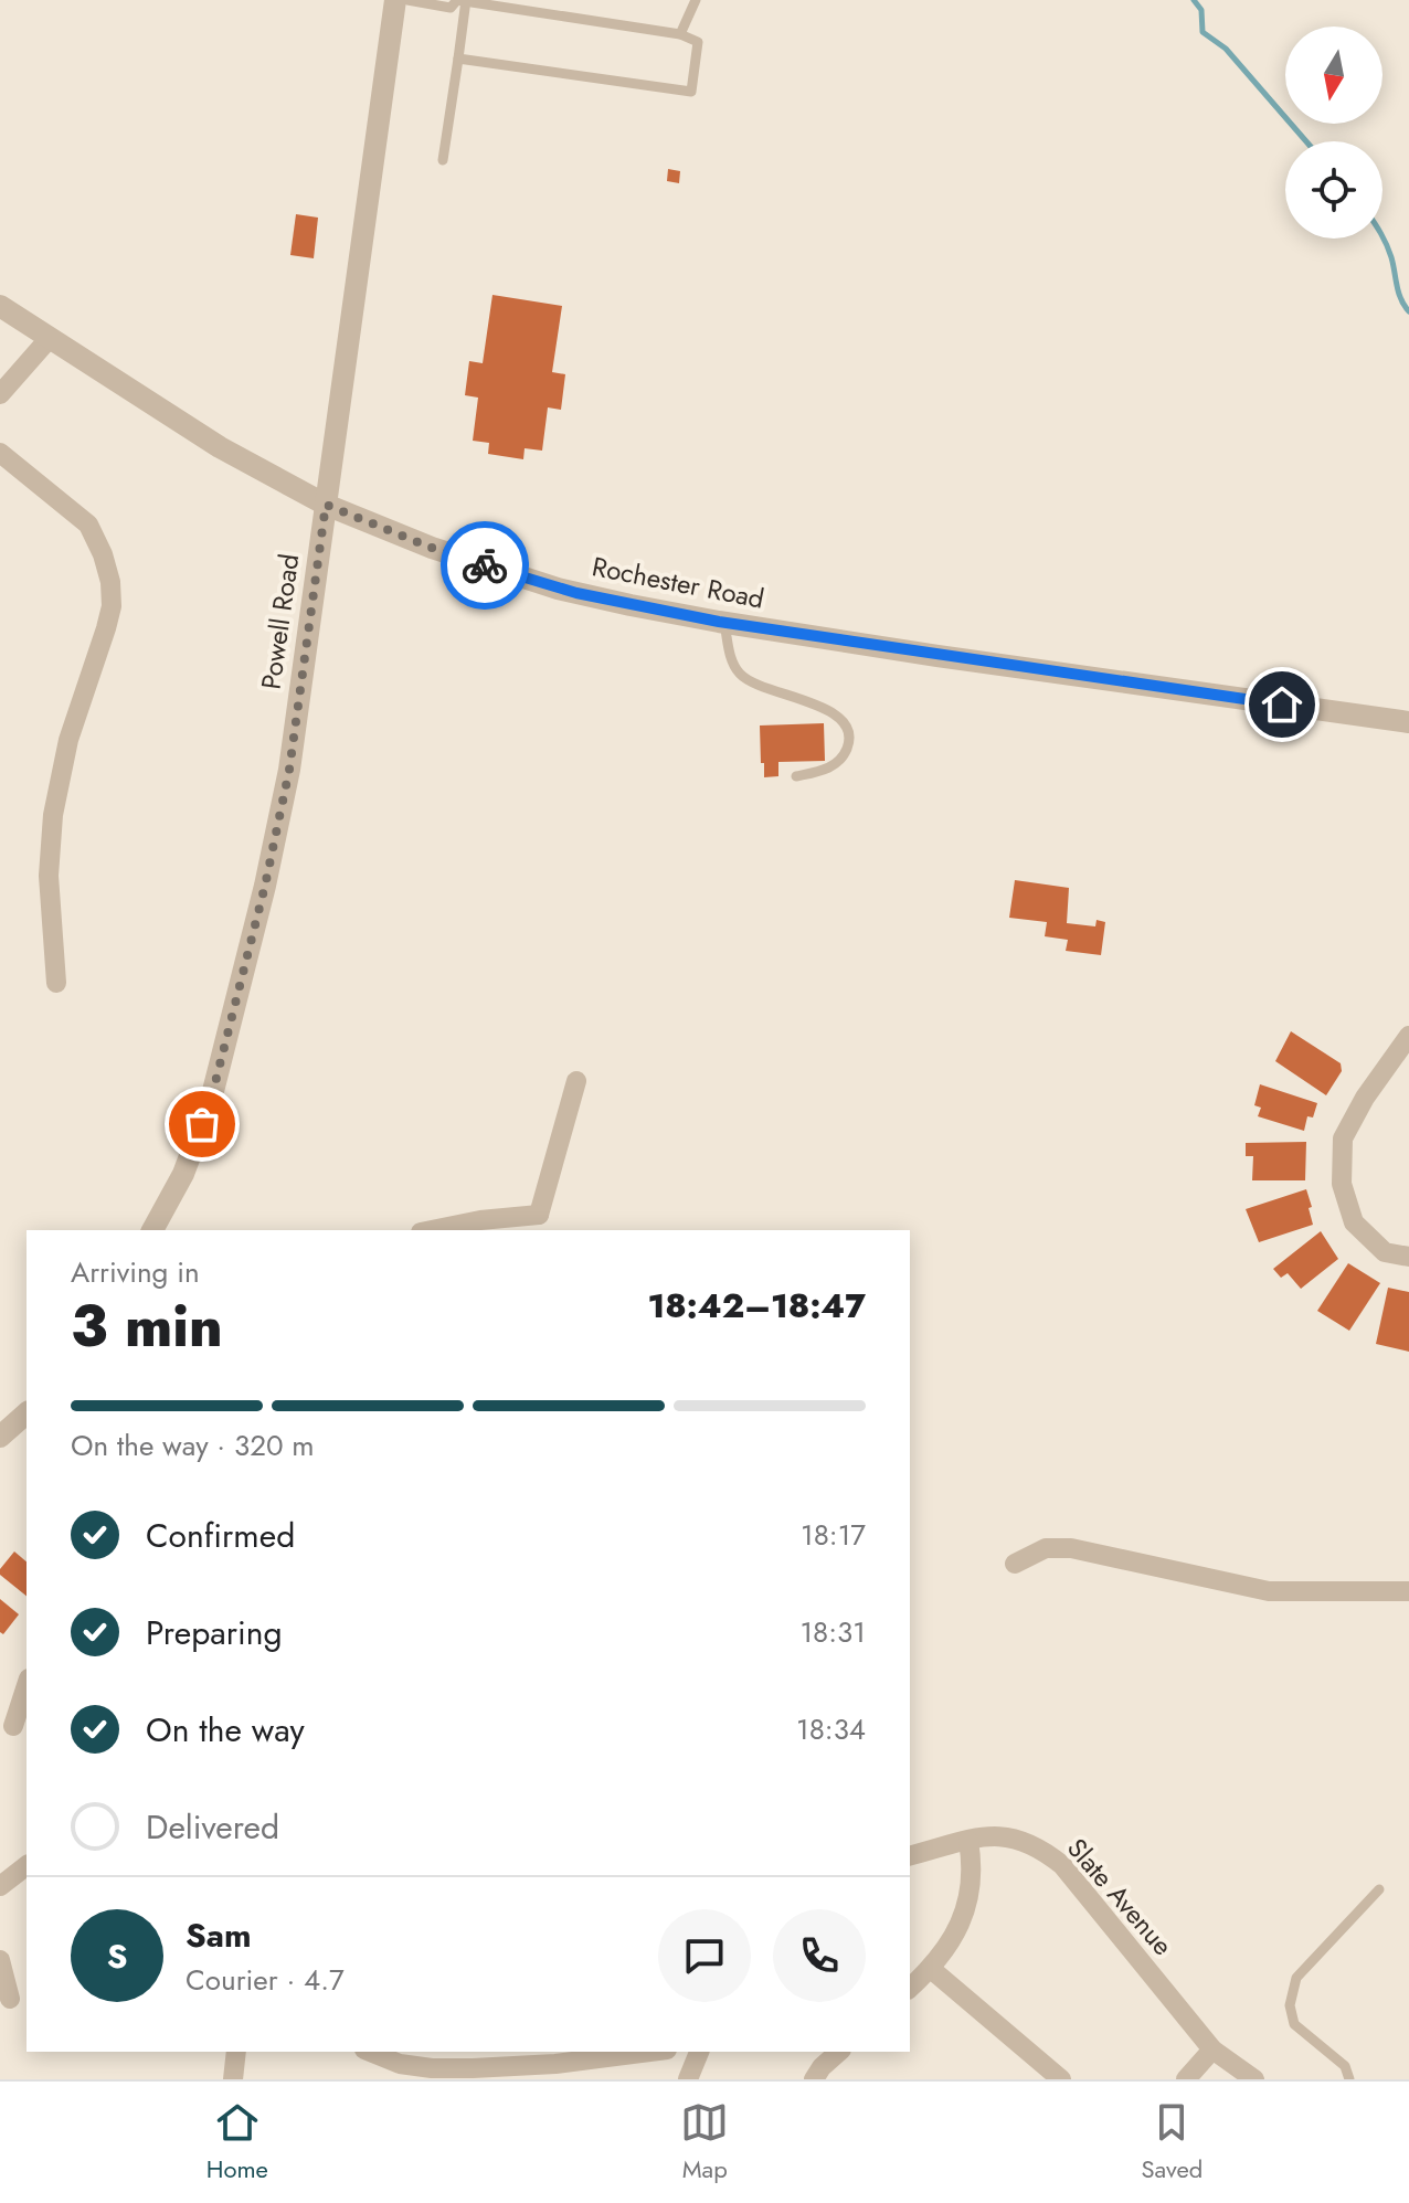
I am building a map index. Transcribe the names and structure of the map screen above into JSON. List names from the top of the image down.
{
  "streets": {
    "street": ["Rochester Road", "Powell Road", "Slate Avenue"]
  },
  "crossings": [
    ["Rochester Road", "Powell Road"]
  ],
  "north": "bottom",
  "page": {
    "heading": ["3 min", "Arriving in", "18:42–18:47"],
    "panel": ["Sam", "Courier · 4.7"],
    "bar": "On the way · 320 m",
    "list": [
      ["Confirmed", "18:17"],
      ["Preparing", "18:31"],
      ["On the way", "18:34"],
      "Delivered"
    ],
    "round": "S",
    "tabs": ["Home", "Map", "Saved"]
  }
}
